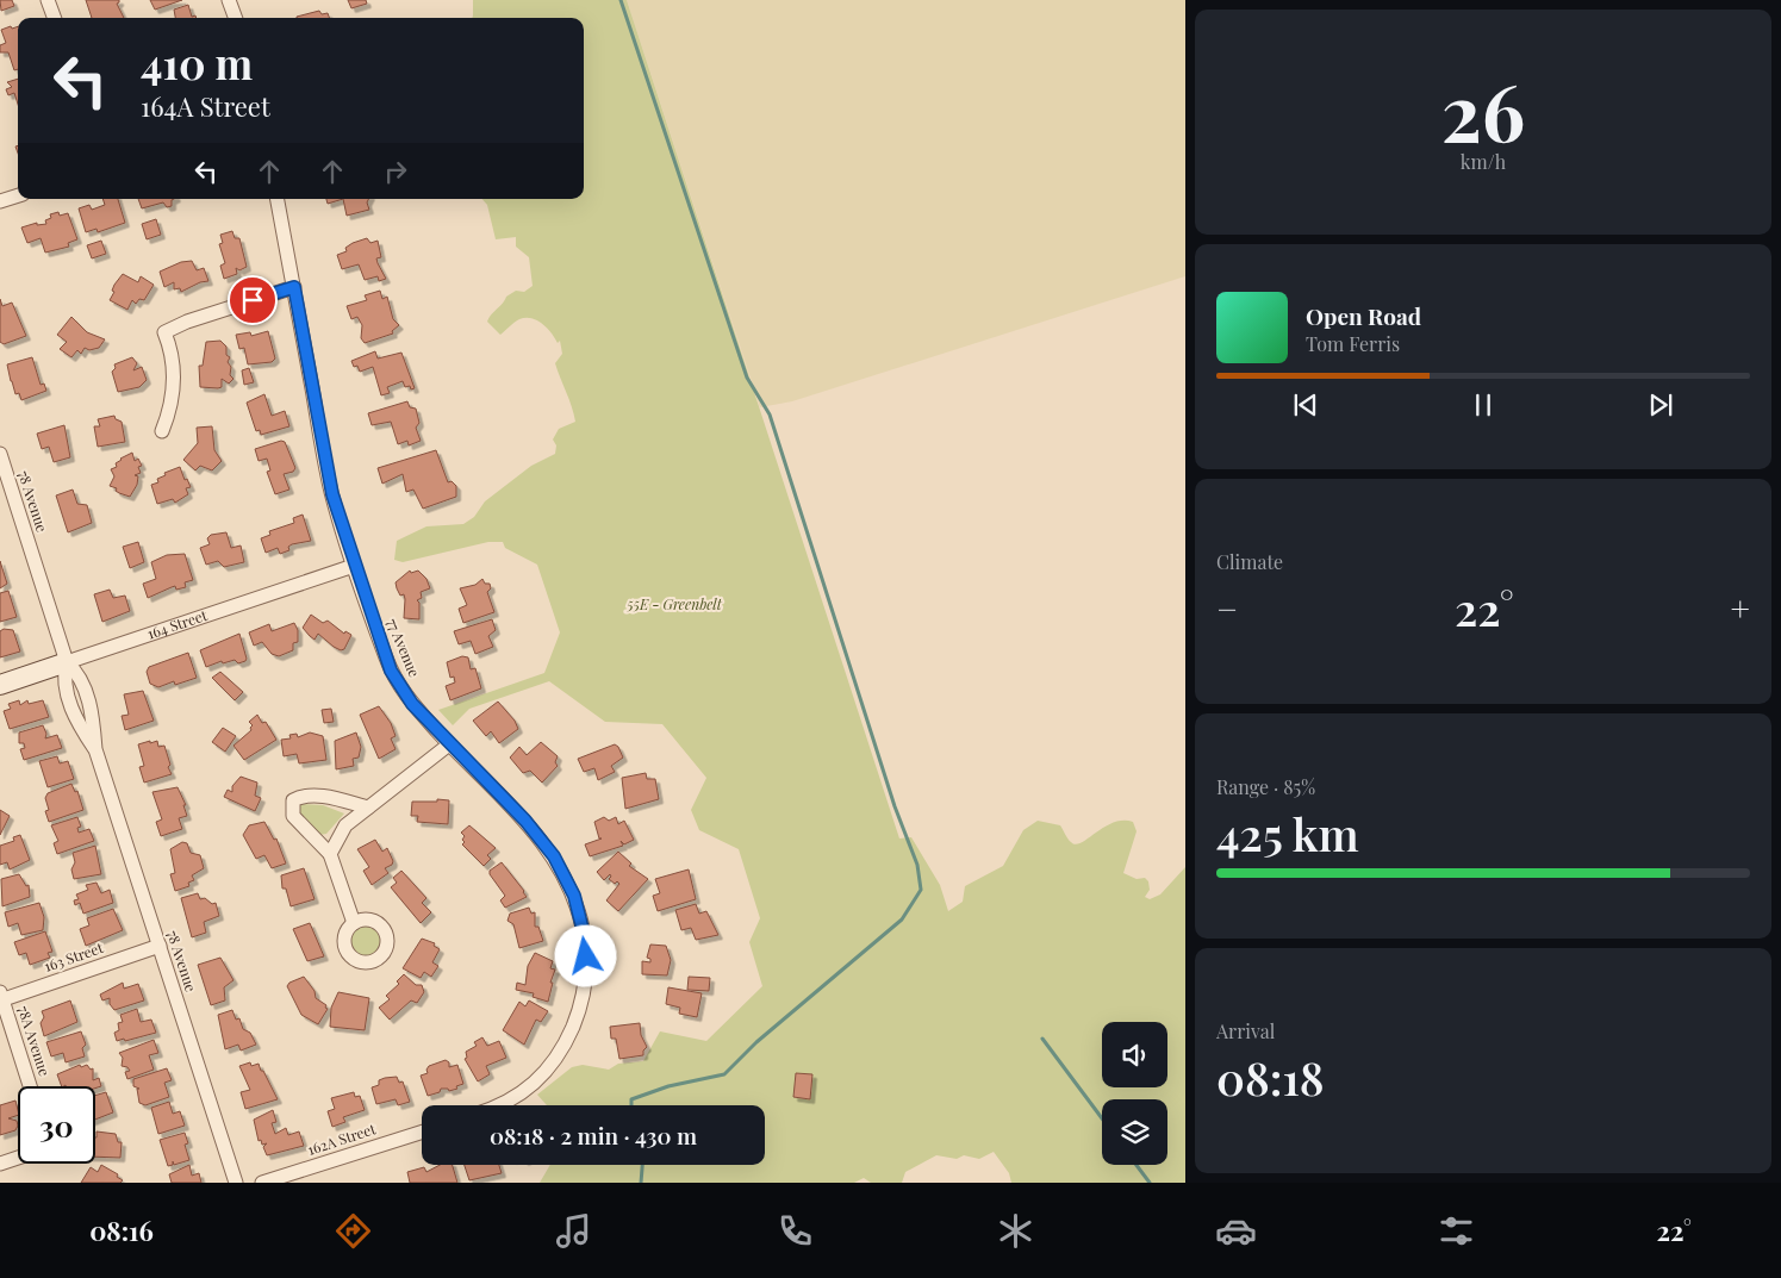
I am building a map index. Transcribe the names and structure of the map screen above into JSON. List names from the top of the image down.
{
  "streets": {
    "street": [
      "78 Avenue",
      "164 Street",
      "77 Avenue",
      "163 Street",
      "78A Avenue",
      "162A Street"
    ]
  },
  "crossings": [
    ["78 Avenue", "164 Street"],
    ["78 Avenue", "163 Street"],
    ["164 Street", "77 Avenue"],
    ["163 Street", "78A Avenue"]
  ],
  "parks": ["55E - Greenbelt"],
  "page": {
    "tile": [
      ["26", "km/h"],
      "Climate",
      ["Range · 85%", "425 km"],
      ["Arrival", "08:18"]
    ],
    "turn": ["410 m", "164A Street"],
    "song": ["Open Road", "Tom Ferris"],
    "heat": ["−", "22°", "+"],
    "limit": "30",
    "trip": "08:18 · 2 min · 430 m",
    "tabs": ["08:16", "22°"]
  }
}
